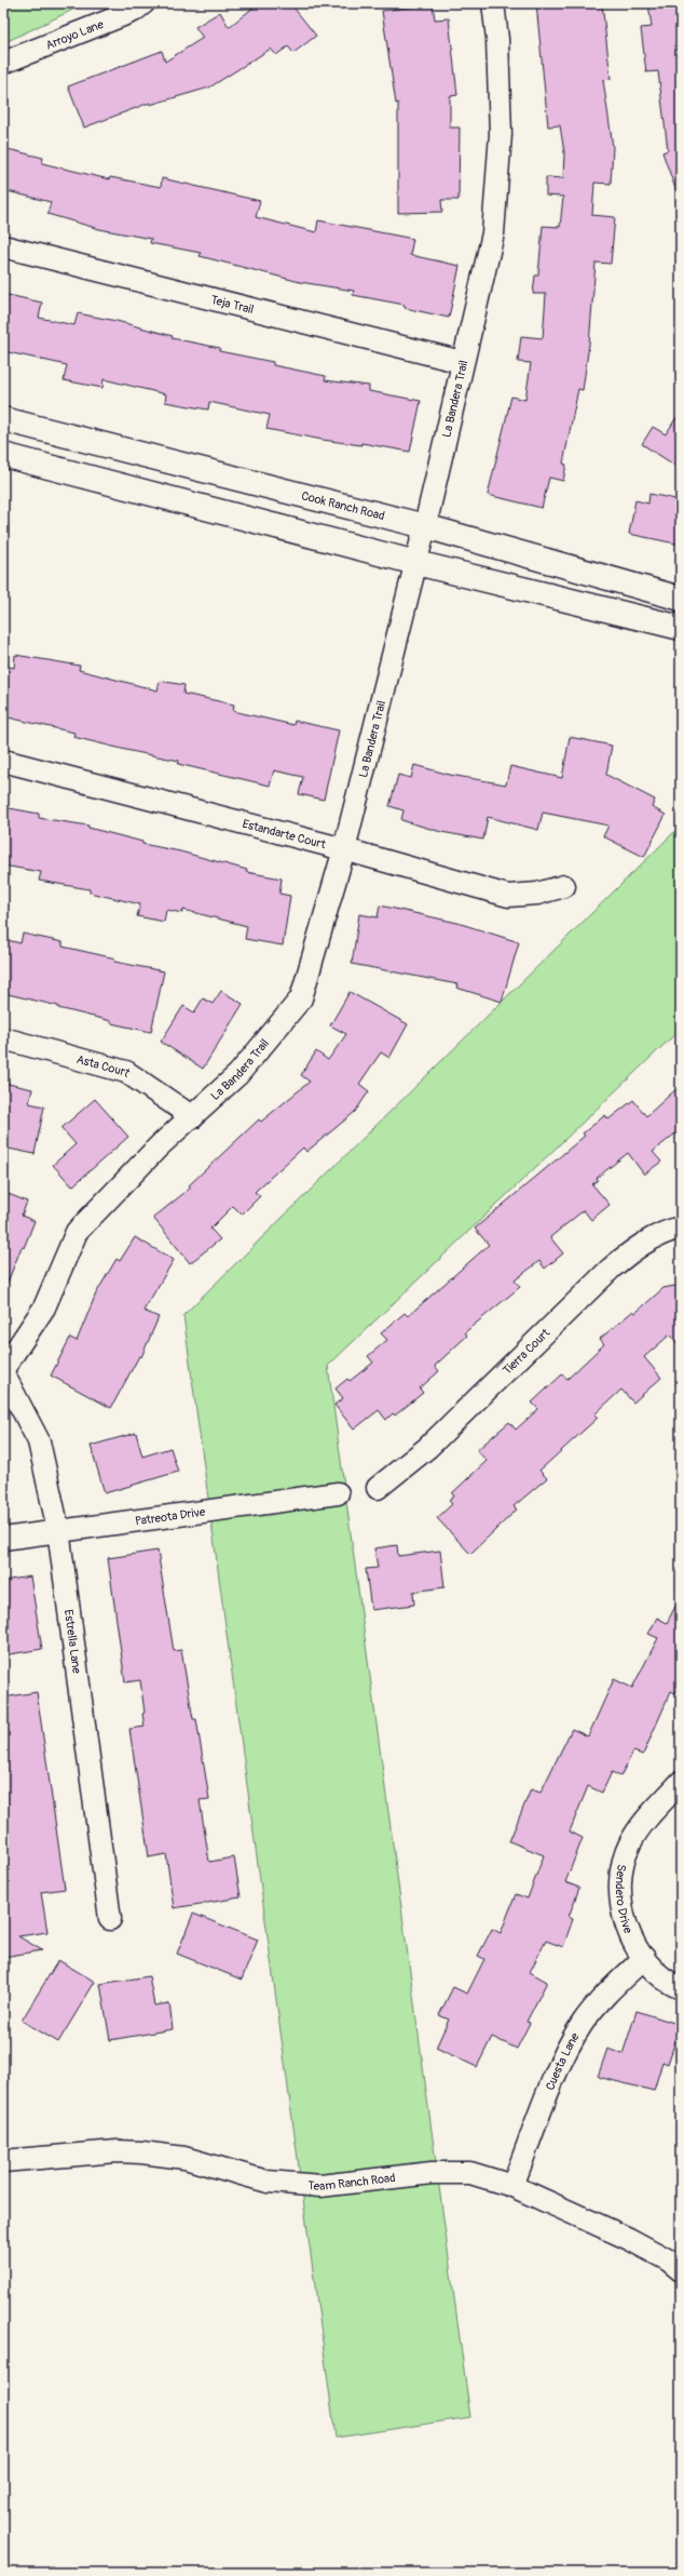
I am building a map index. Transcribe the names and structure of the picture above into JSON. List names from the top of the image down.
{
  "streets": {
    "street": [
      "Arroyo Lane",
      "Teja Trail",
      "La Bandera Trail",
      "Cook Ranch Road",
      "Estandarte Court",
      "Asta Court",
      "Tierra Court",
      "Patreota Drive",
      "Estrella Lane",
      "Sendero Drive",
      "Cuesta Lane",
      "Team Ranch Road"
    ]
  },
  "crossings": [
    ["Teja Trail", "La Bandera Trail"],
    ["La Bandera Trail", "Cook Ranch Road"],
    ["La Bandera Trail", "Estandarte Court"],
    ["La Bandera Trail", "Asta Court"],
    ["Patreota Drive", "Estrella Lane"],
    ["Sendero Drive", "Cuesta Lane"],
    ["Cuesta Lane", "Team Ranch Road"]
  ]
}
